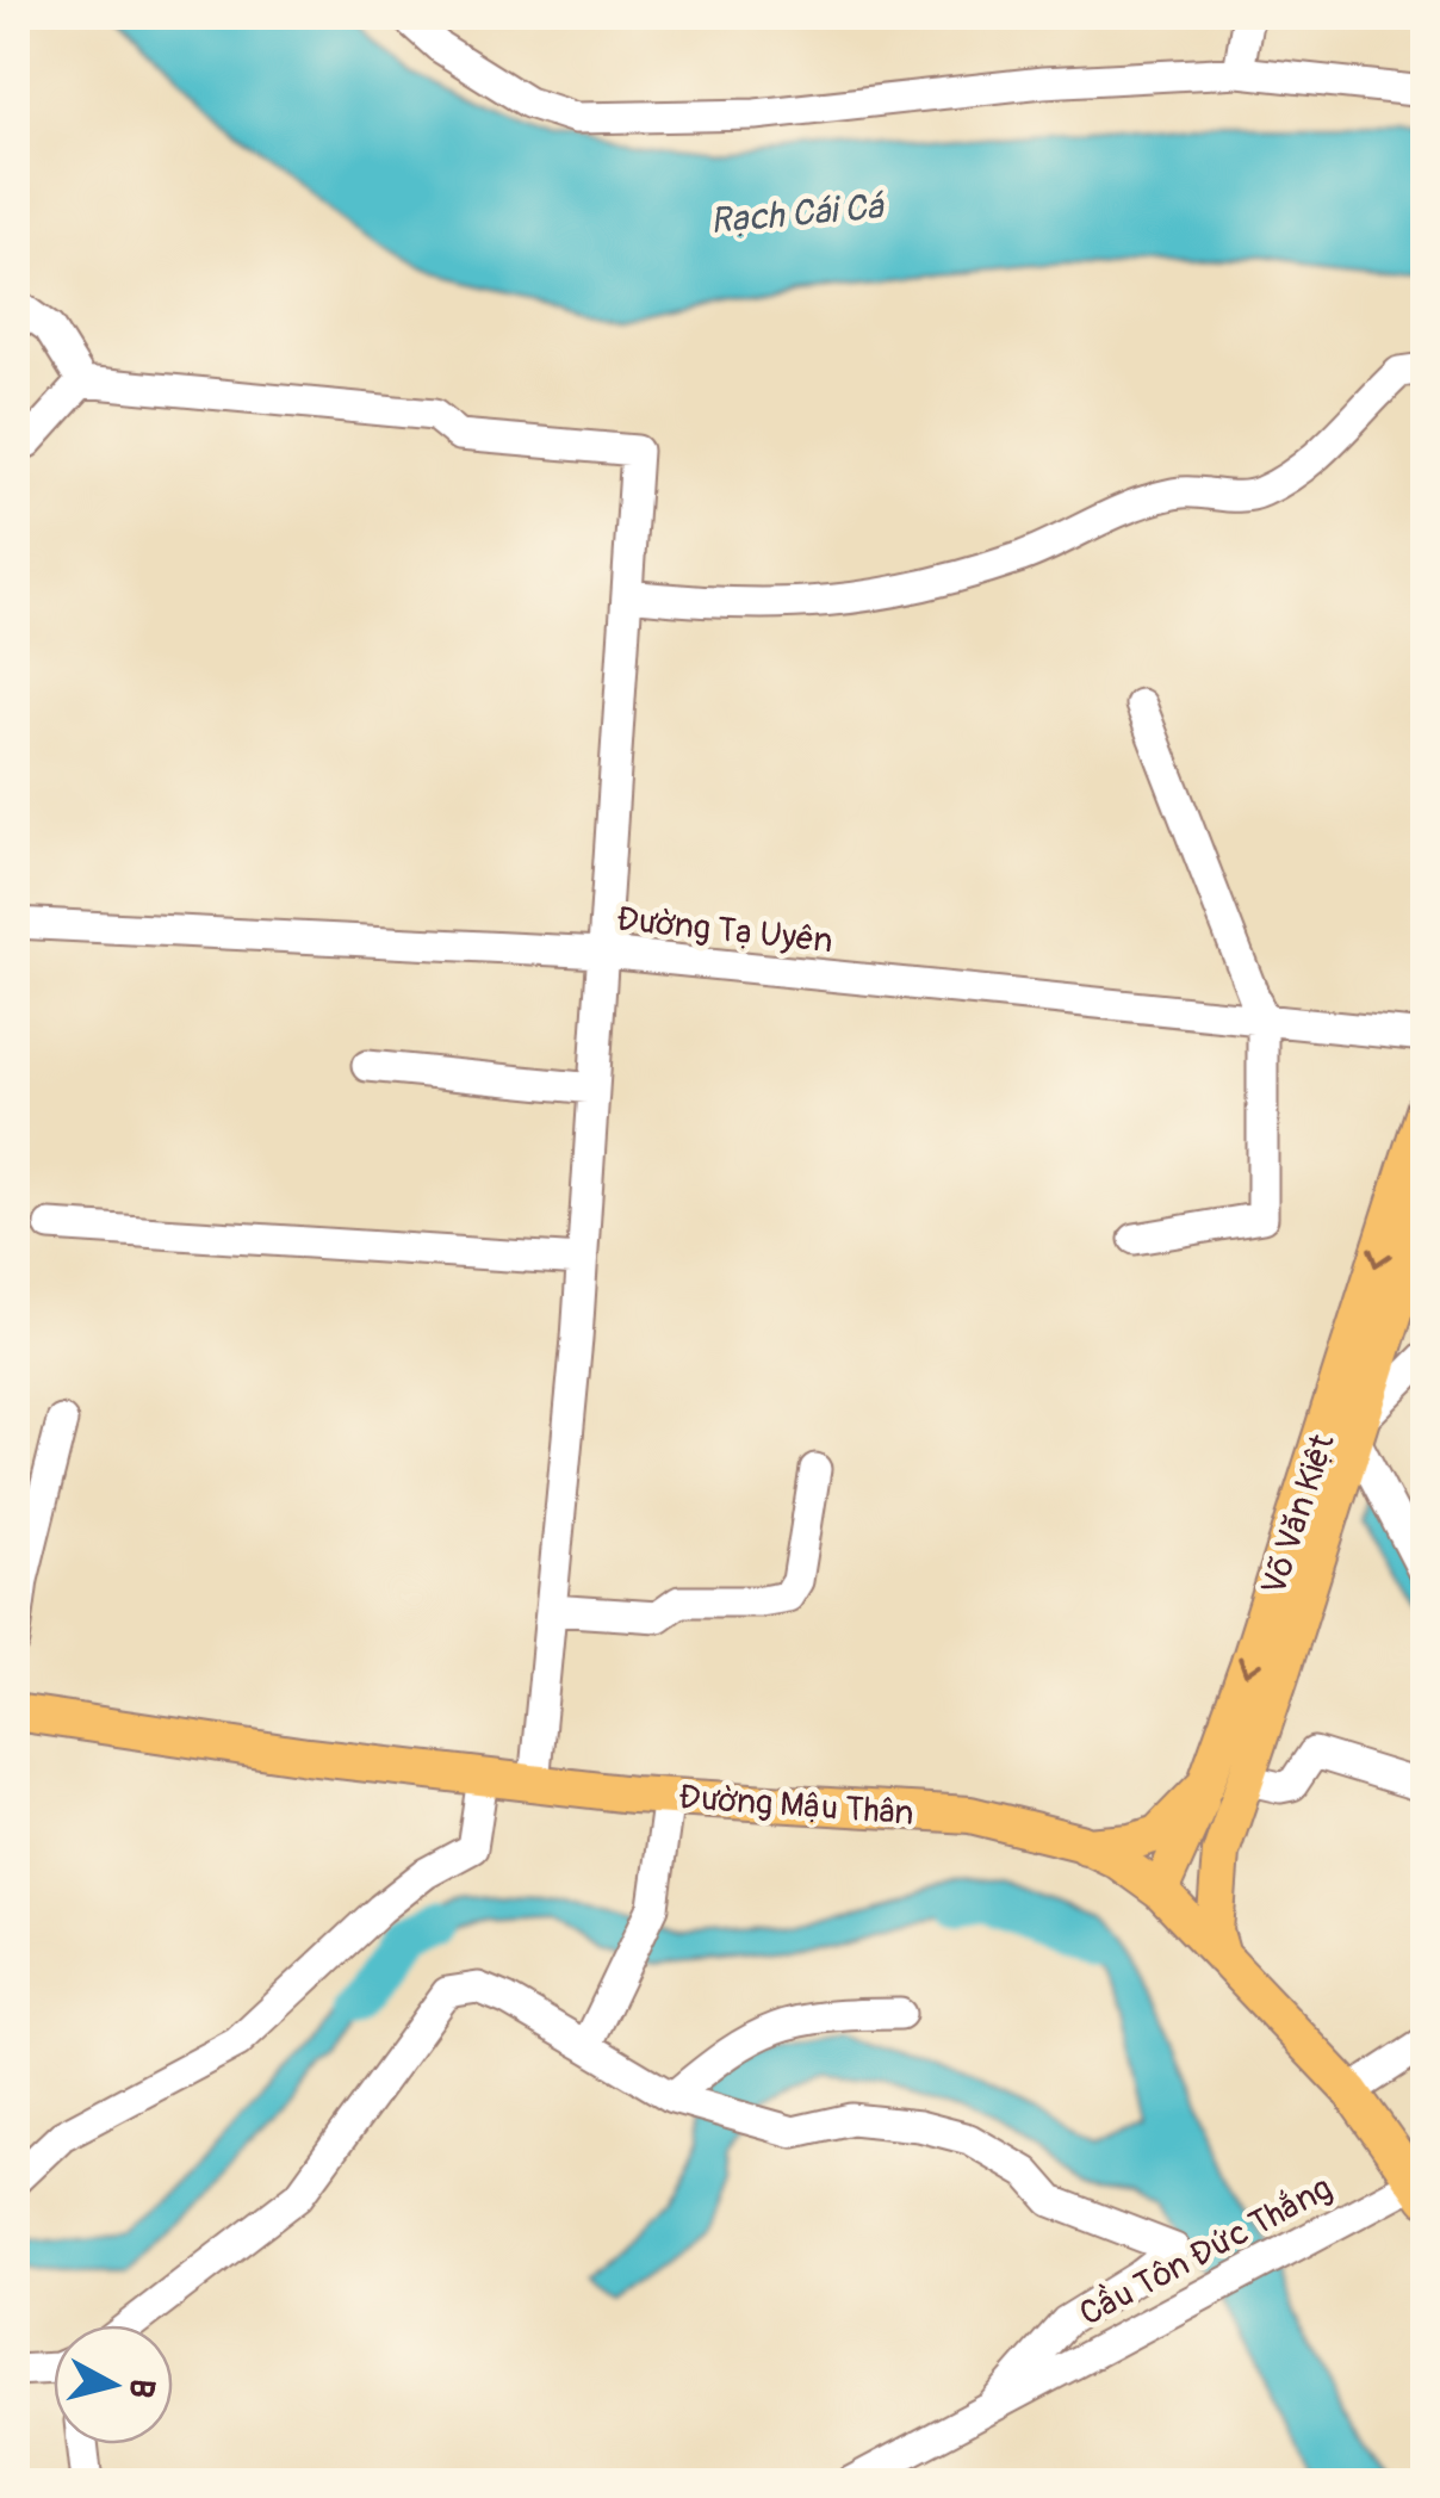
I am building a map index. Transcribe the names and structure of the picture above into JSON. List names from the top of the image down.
{
  "streets": {
    "main road": ["Võ Văn Kiệt", "Đường Mậu Thân"],
    "street": ["Đường Tạ Uyên", "Cầu Tôn Đức Thắng"]
  },
  "crossings": [
    ["Võ Văn Kiệt", "Đường Mậu Thân"],
    ["Đường Mậu Thân", "Cầu Tôn Đức Thắng"]
  ],
  "water": ["Rạch Cái Cá"],
  "north": "right"
}
